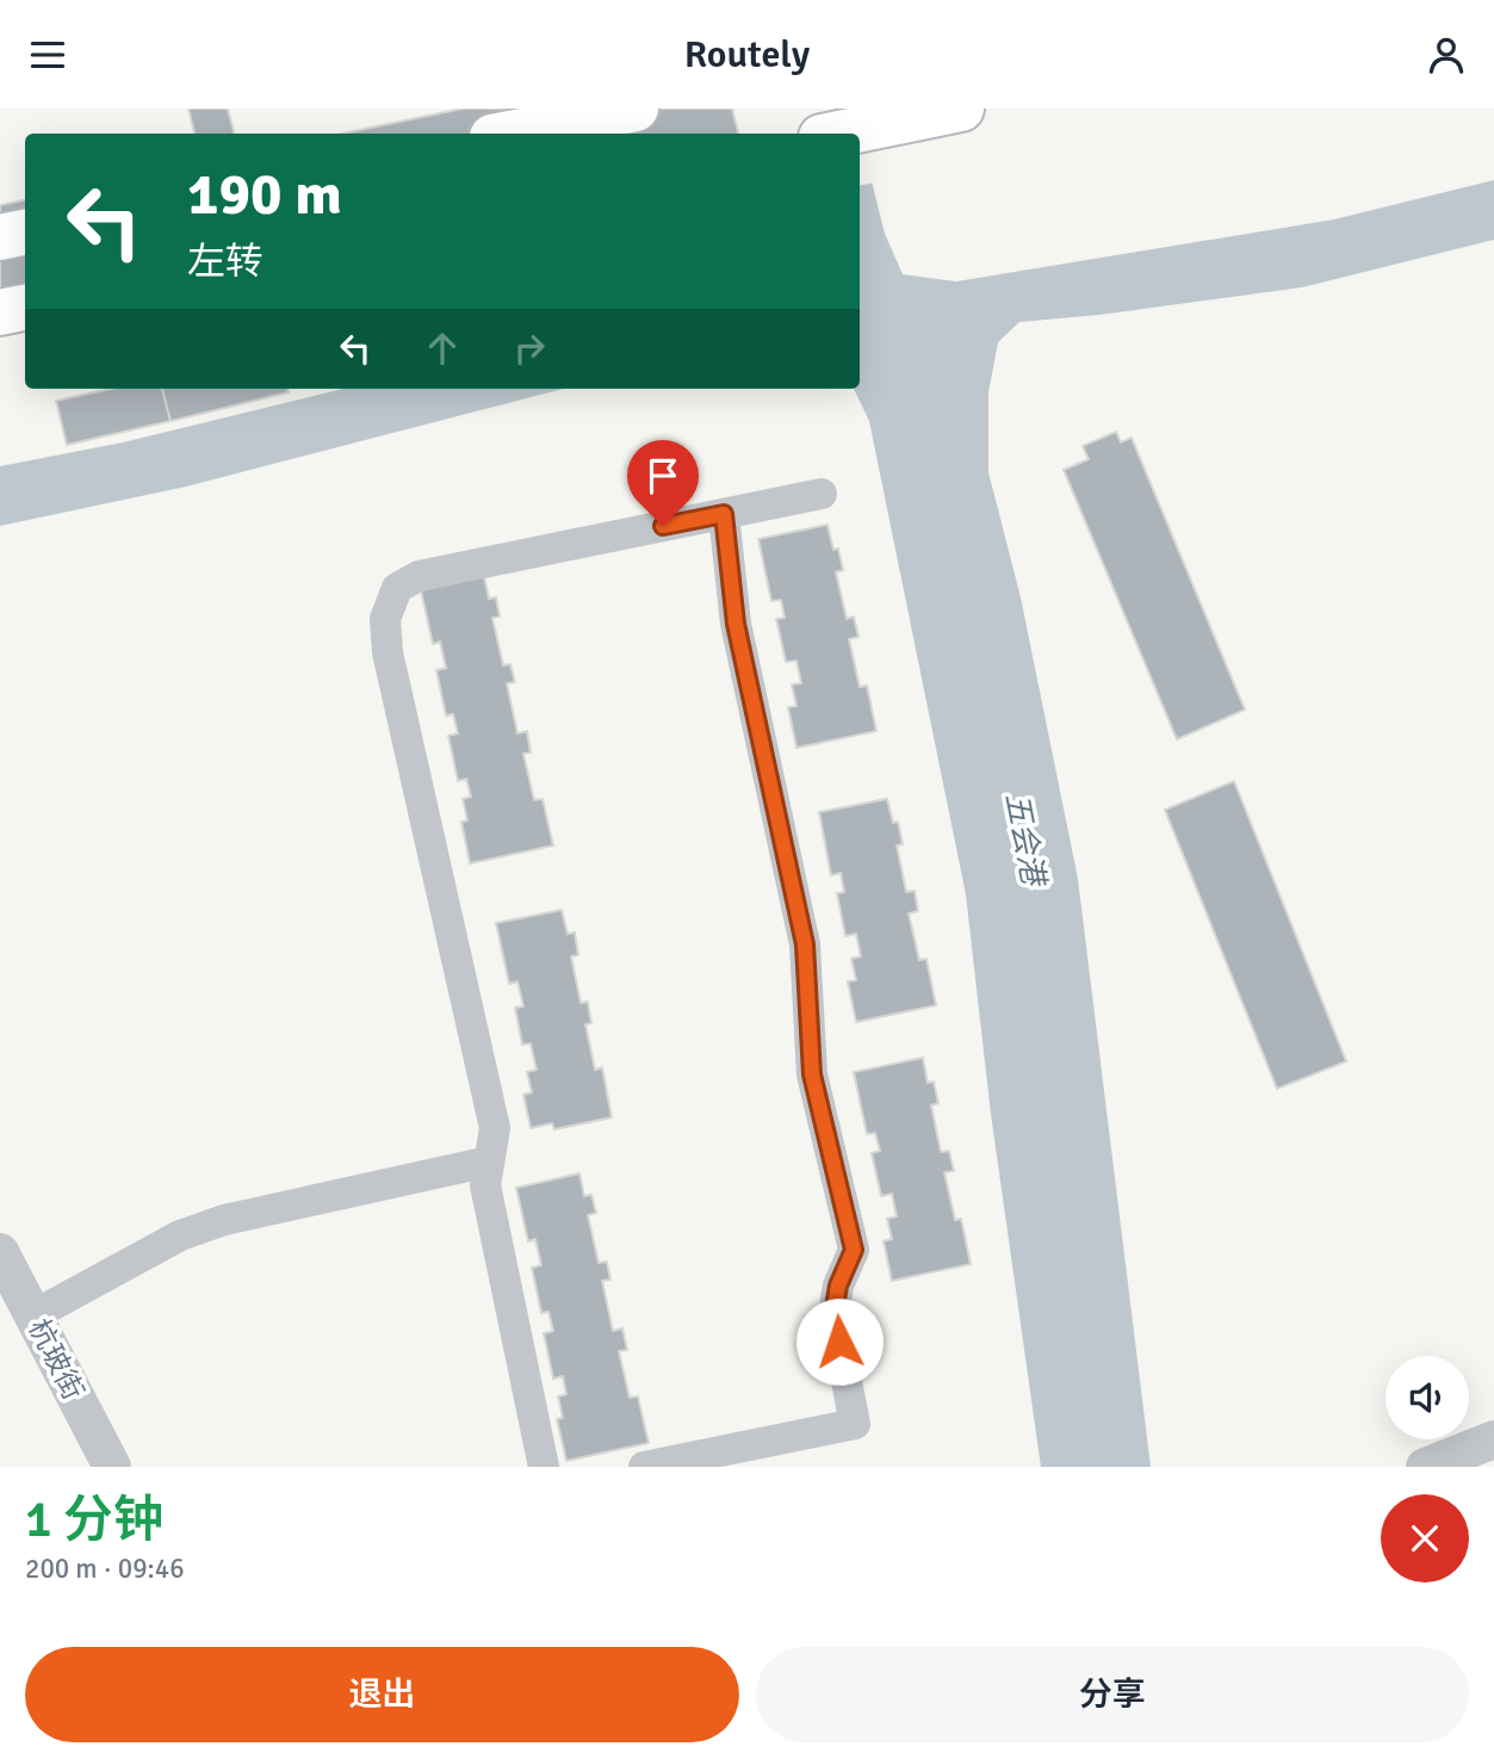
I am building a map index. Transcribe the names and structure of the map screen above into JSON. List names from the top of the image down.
{
  "streets": {
    "street": ["杭玻街"]
  },
  "water": ["五会港"],
  "page": {
    "header": "Routely",
    "turn": ["190 m", "左转"],
    "heading": ["1 分钟", "200 m · 09:46"],
    "buttons": ["退出", "分享"]
  }
}
